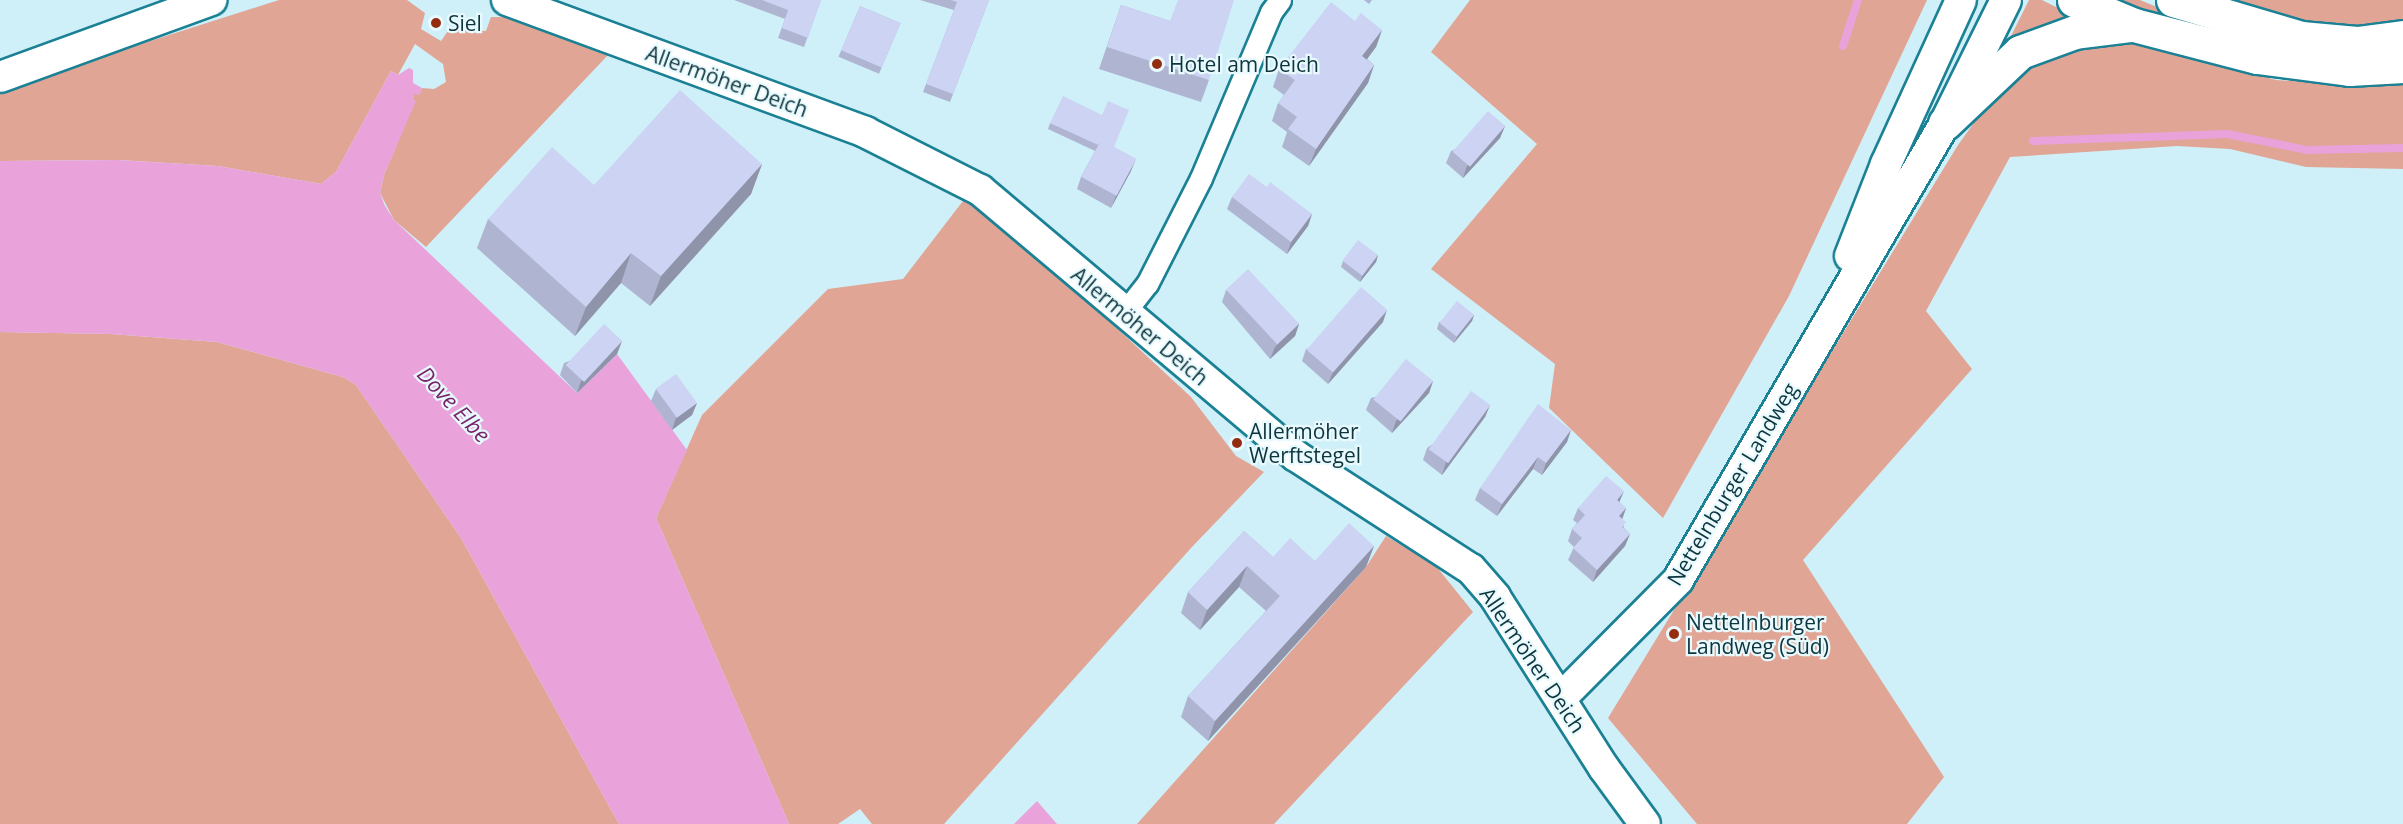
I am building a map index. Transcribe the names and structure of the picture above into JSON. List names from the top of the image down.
{
  "streets": {
    "street": ["Allermöher Deich", "Nettelnburger Landweg"]
  },
  "crossings": [
    ["Allermöher Deich", "Nettelnburger Landweg"]
  ],
  "water": ["Dove Elbe"],
  "places": [
    "Siel",
    "Hotel am Deich",
    "Allermöher Werftstegel",
    "Nettelnburger Landweg (Süd)"
  ]
}
